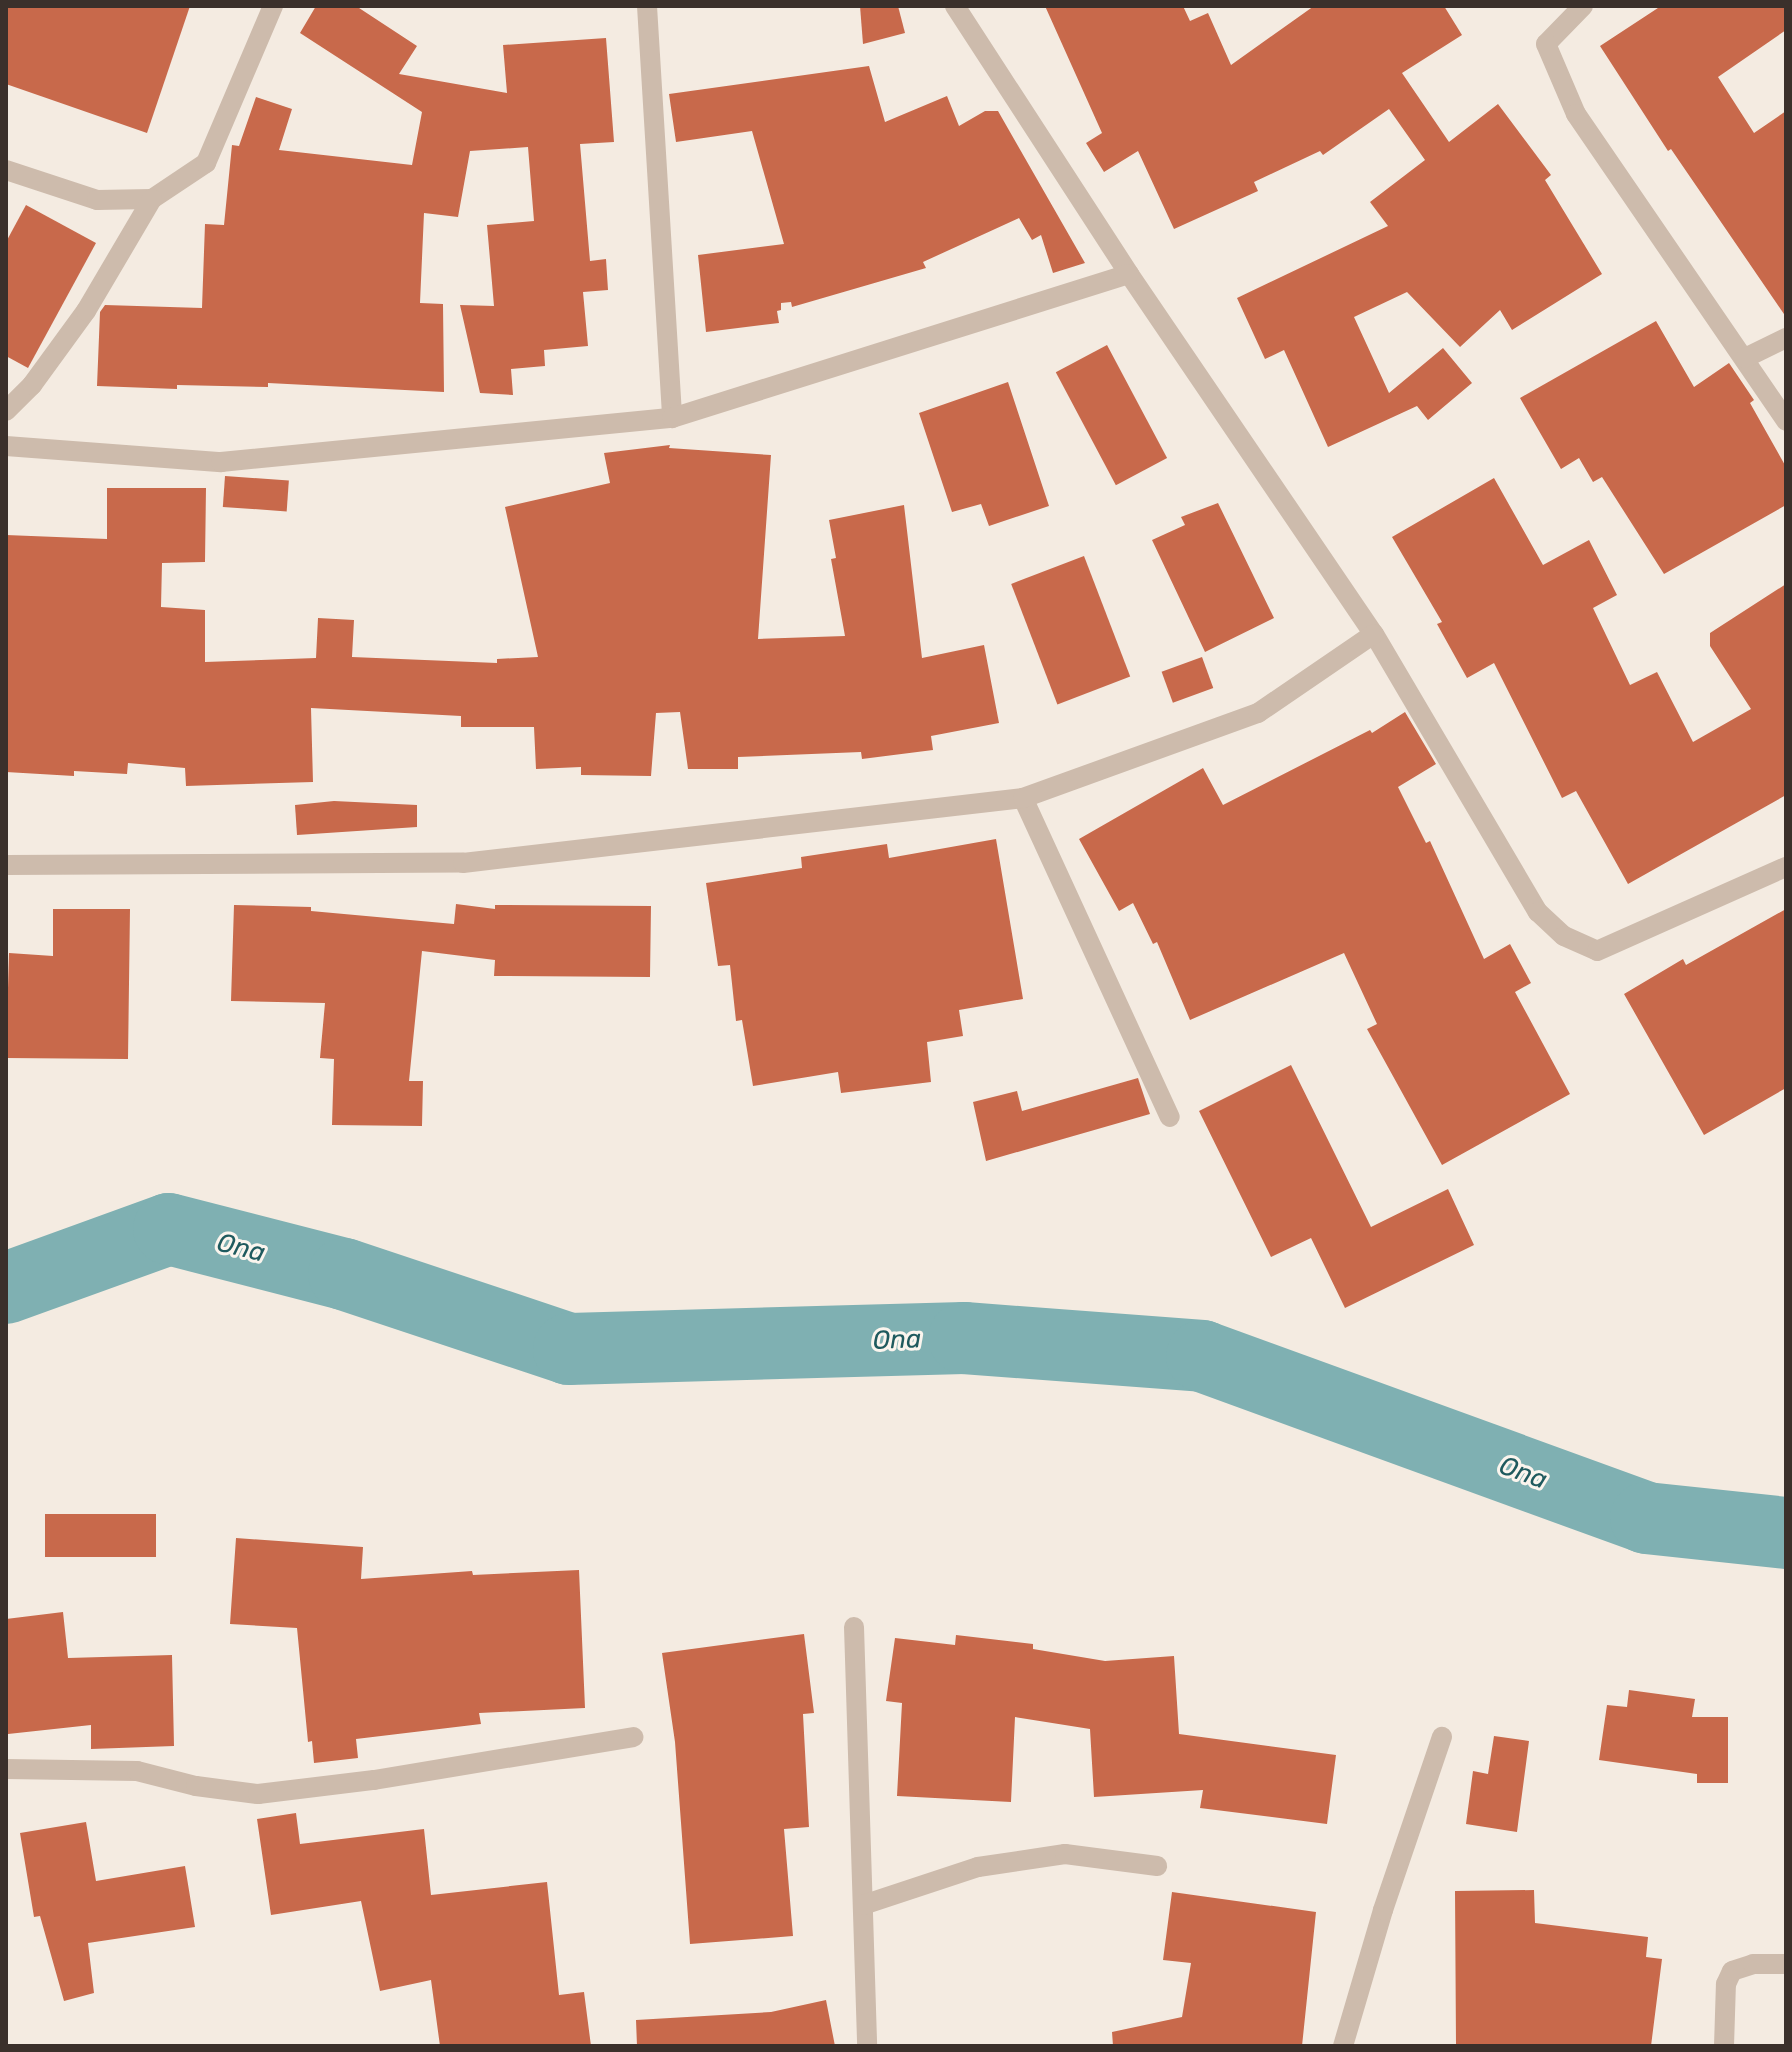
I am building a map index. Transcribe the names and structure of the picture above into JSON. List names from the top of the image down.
{
  "water": ["Ona"]
}
